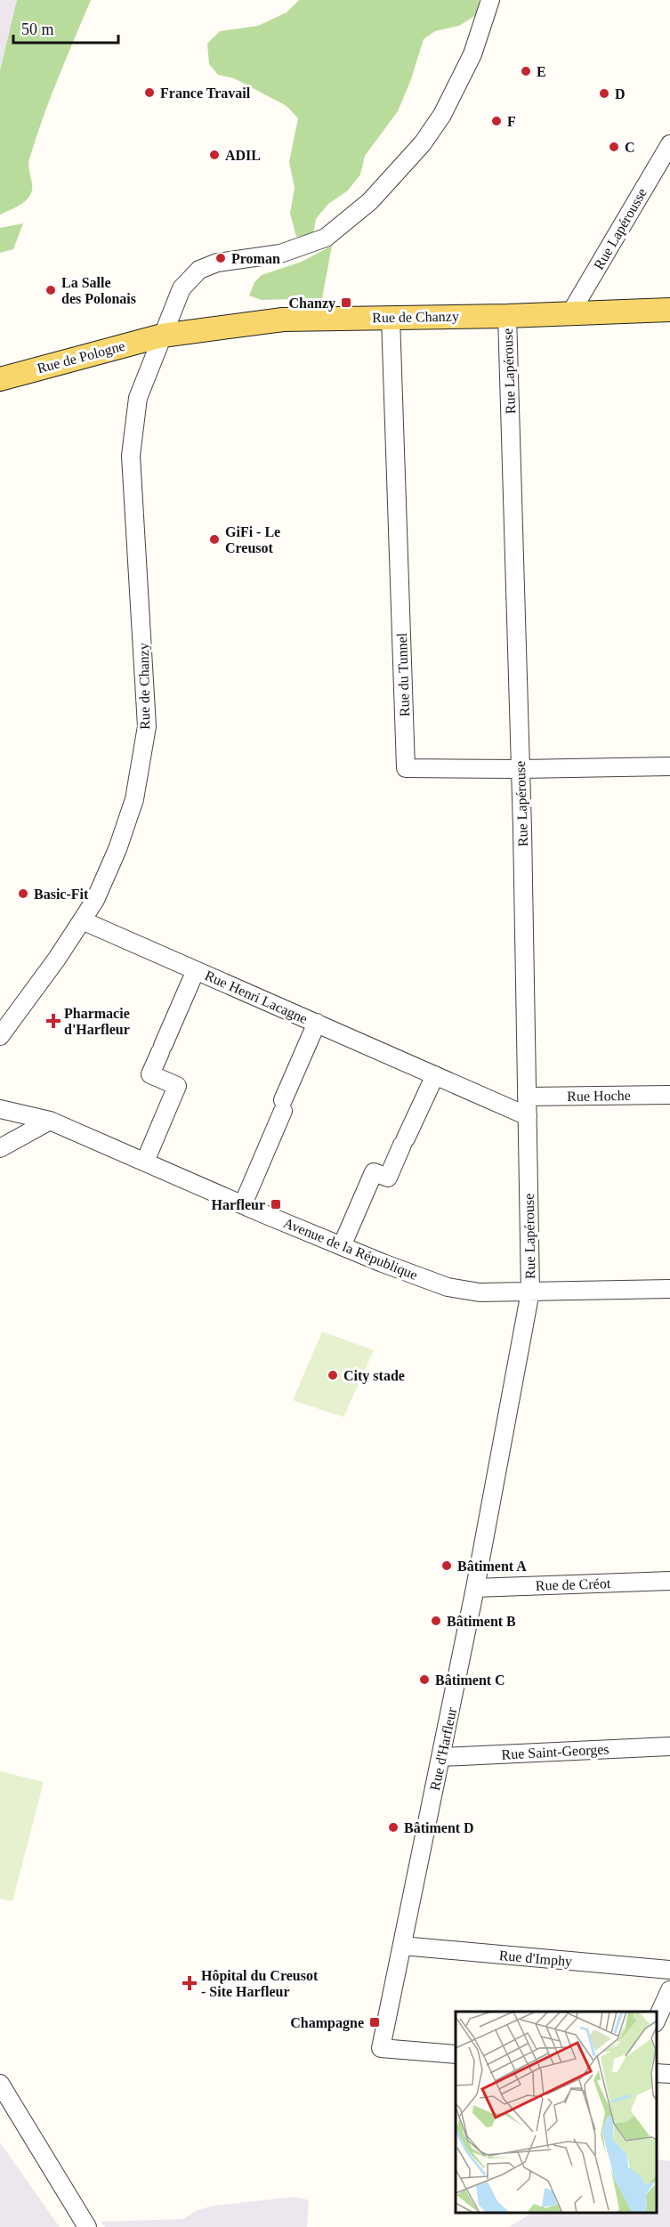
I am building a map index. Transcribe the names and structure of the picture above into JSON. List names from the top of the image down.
{
  "streets": {
    "main road": ["Rue de Chanzy", "Rue de Pologne"],
    "street": [
      "Rue Lapérousse",
      "Rue Lapérouse",
      "Rue du Tunnel",
      "Rue Henri Lacagne",
      "Rue Hoche",
      "Avenue de la République",
      "Rue de Créot",
      "Rue d'Harfleur",
      "Rue Saint-Georges",
      "Rue d'Imphy"
    ]
  },
  "crossings": [
    ["Rue Lapérousse", "Rue de Chanzy"],
    ["Rue de Chanzy", "Rue de Pologne"],
    ["Rue de Chanzy", "Rue Lapérouse"],
    ["Rue de Chanzy", "Rue du Tunnel"],
    ["Rue de Chanzy", "Rue Henri Lacagne"],
    ["Rue Lapérouse", "Rue du Tunnel"],
    ["Rue Lapérouse", "Rue Henri Lacagne"],
    ["Rue Lapérouse", "Rue Hoche"],
    ["Rue Lapérouse", "Avenue de la République"],
    ["Rue Lapérouse", "Rue d'Harfleur"],
    ["Rue Henri Lacagne", "Avenue de la République"],
    ["Avenue de la République", "Rue d'Harfleur"],
    ["Rue de Créot", "Rue d'Harfleur"],
    ["Rue d'Harfleur", "Rue Saint-Georges"],
    ["Rue d'Harfleur", "Rue d'Imphy"]
  ],
  "places": {
    "other": [
      "E",
      "France Travail",
      "D",
      "F",
      "C",
      "ADIL",
      "Proman",
      "La Salle des Polonais",
      "GiFi - Le Creusot",
      "Basic-Fit",
      "City stade",
      "Bâtiment A",
      "Bâtiment B",
      "Bâtiment C",
      "Bâtiment D"
    ],
    "transit": ["Chanzy", "Harfleur", "Champagne"],
    "health": ["Pharmacie d'Harfleur", "Hôpital du Creusot - Site Harfleur"]
  },
  "scale_bar": "50 m"
}
